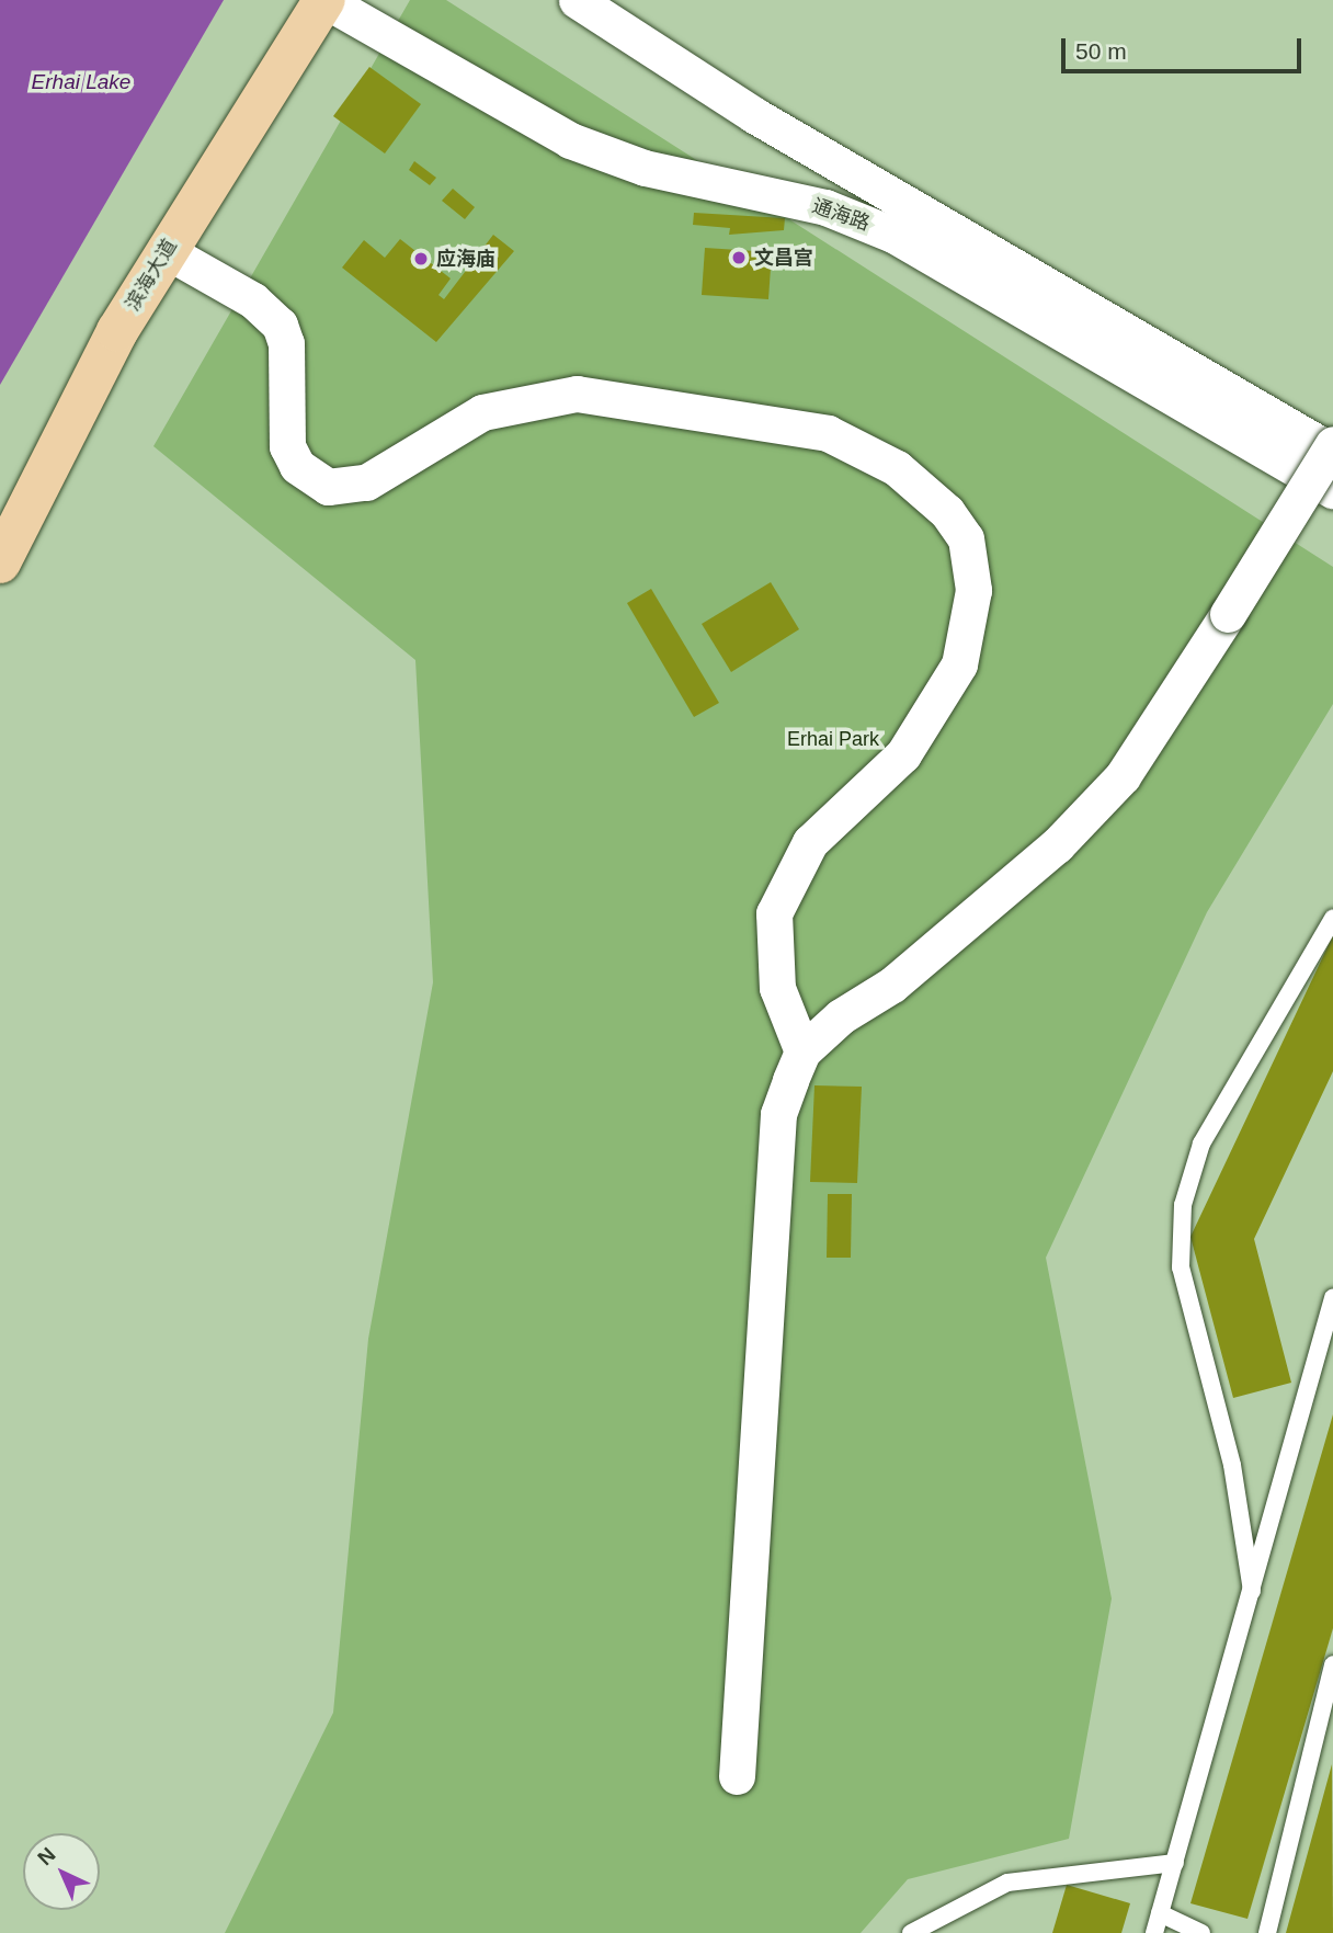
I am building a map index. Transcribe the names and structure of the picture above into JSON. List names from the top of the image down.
{
  "streets": {
    "main road": ["滨海大道"],
    "street": ["通海路"]
  },
  "crossings": [
    ["通海路", "滨海大道"]
  ],
  "water": ["Erhai Lake"],
  "parks": ["Erhai Park"],
  "places": ["文昌宫", "应海庙"],
  "scale_bar": "50 m",
  "north": "top left"
}
